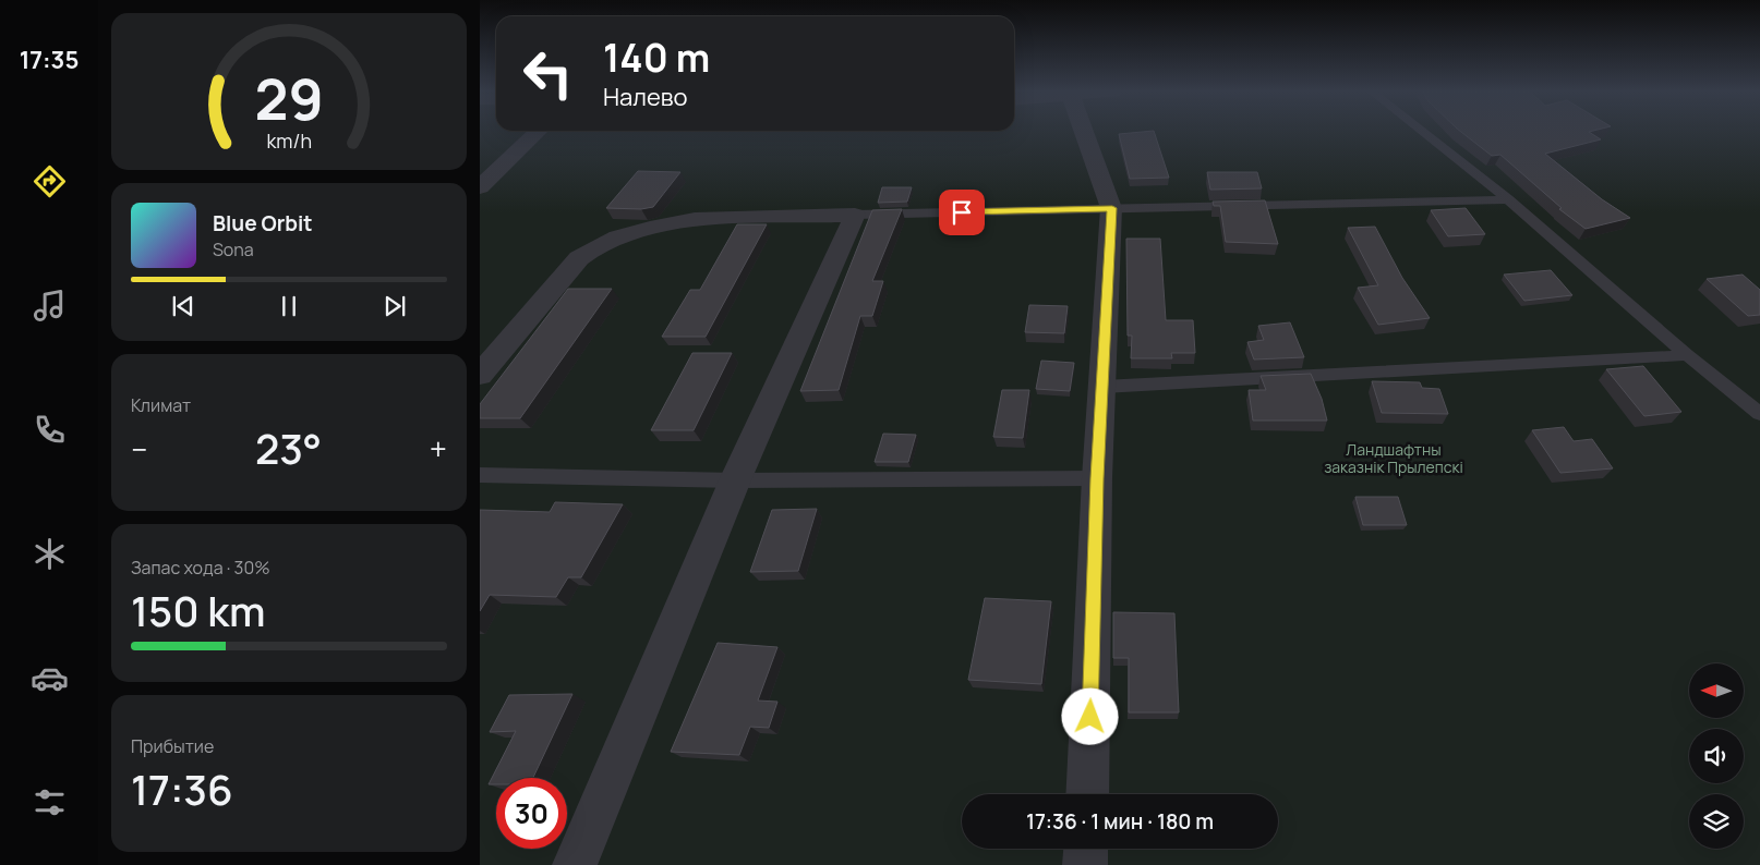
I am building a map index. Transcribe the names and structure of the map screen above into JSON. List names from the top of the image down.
{
  "parks": ["Ландшафтны заказнік Прылепскі"],
  "north": "left",
  "page": {
    "tabs": "17:35",
    "turn": ["140 m", "Налево"],
    "song": ["Blue Orbit", "Sona"],
    "tile": [
      "Климат",
      ["Запас хода · 30%", "150 km"],
      ["Прибытие", "17:36"]
    ],
    "heat": ["−", "23°", "+"],
    "limit": "30",
    "trip": "17:36 · 1 мин · 180 m",
    "gauge": ["29", "km/h"]
  }
}
